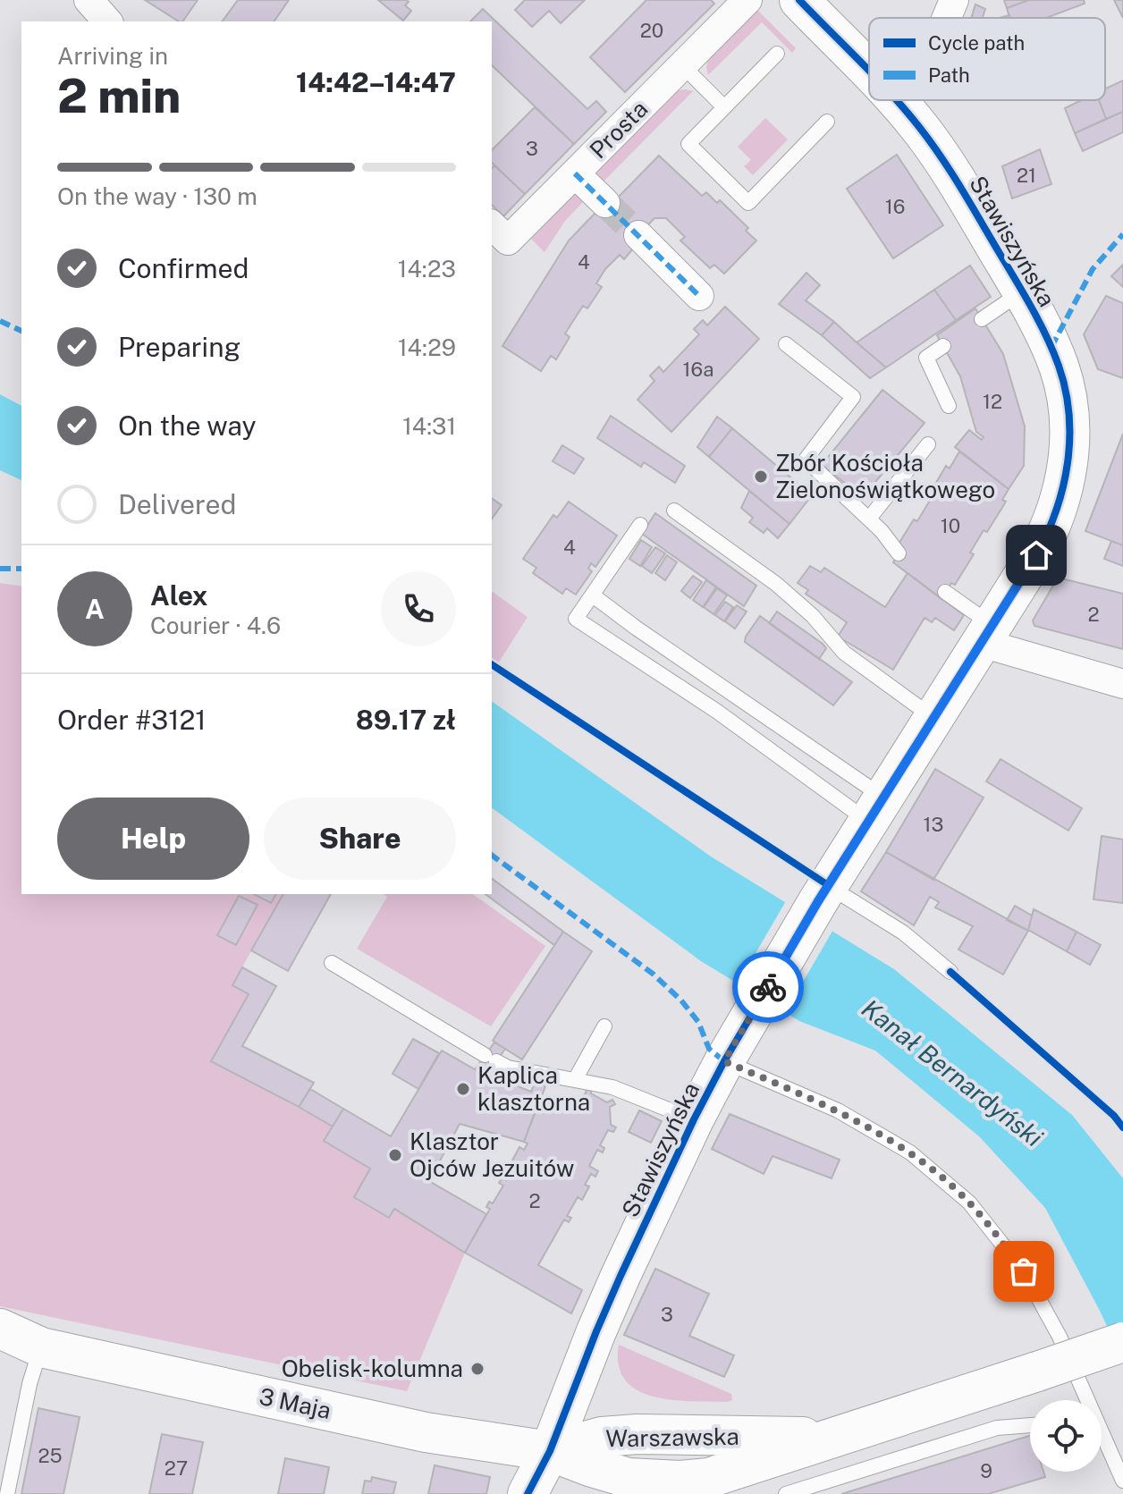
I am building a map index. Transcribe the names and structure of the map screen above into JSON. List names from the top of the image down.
{
  "streets": {
    "street": [
      "Prosta",
      "Stawiszyńska",
      "3 Maja",
      "Warszawska"
    ]
  },
  "crossings": [
    ["Stawiszyńska", "3 Maja"],
    ["Stawiszyńska", "Warszawska"],
    ["3 Maja", "Warszawska"]
  ],
  "water": ["Kanał Bernardyński"],
  "places": [
    "Zbór Kościoła Zielonoświątkowego",
    "Kaplica klasztorna",
    "Klasztor Ojców Jezuitów",
    "Obelisk-kolumna"
  ],
  "house_numbers": [
    "20",
    "3",
    "21",
    "16",
    "4",
    "16a",
    "12",
    "10",
    "4",
    "2",
    "13",
    "2",
    "3",
    "25",
    "27",
    "9"
  ],
  "legend": ["Cycle path", "Path"],
  "page": {
    "heading": ["2 min", "Arriving in", "14:42–14:47"],
    "panel": [
      "Alex",
      "Courier · 4.6",
      "Order #3121",
      "89.17 zł"
    ],
    "bar": "On the way · 130 m",
    "list": [
      ["Confirmed", "14:23"],
      ["Preparing", "14:29"],
      ["On the way", "14:31"],
      "Delivered"
    ],
    "round": "A",
    "buttons": ["Help", "Share"]
  }
}
